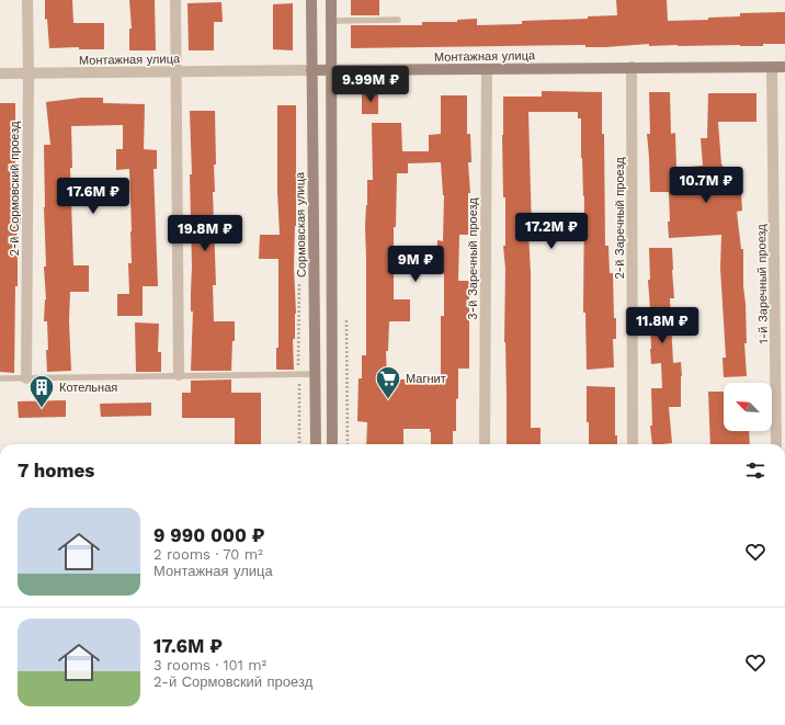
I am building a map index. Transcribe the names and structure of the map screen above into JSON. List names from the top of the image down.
{
  "streets": {
    "main road": ["Монтажная улица", "Сормовская улица"],
    "street": [
      "2-й Сормовский проезд",
      "2-й Заречный проезд",
      "3-й Заречный проезд",
      "1-й Заречный проезд"
    ]
  },
  "crossings": [
    ["Монтажная улица", "2-й Сормовский проезд"],
    ["Монтажная улица", "2-й Заречный проезд"],
    ["Монтажная улица", "Сормовская улица"],
    ["Монтажная улица", "3-й Заречный проезд"],
    ["Монтажная улица", "1-й Заречный проезд"]
  ],
  "places": {
    "supermarket": ["Магнит"],
    "building": ["Котельная"]
  },
  "north": "top left",
  "page": {
    "price": [
      "9.99M ₽",
      "10.7M ₽",
      "17.6M ₽",
      "17.2M ₽",
      "19.8M ₽",
      "9M ₽",
      "11.8M ₽"
    ],
    "heading": "7 homes",
    "list": [
      {
        "name": "9 990 000 ₽",
        "note": "2 rooms · 70 m² · Монтажная улица"
      },
      {
        "name": "17.6M ₽",
        "note": "3 rooms · 101 m² · 2-й Сормовский проезд"
      }
    ]
  }
}
